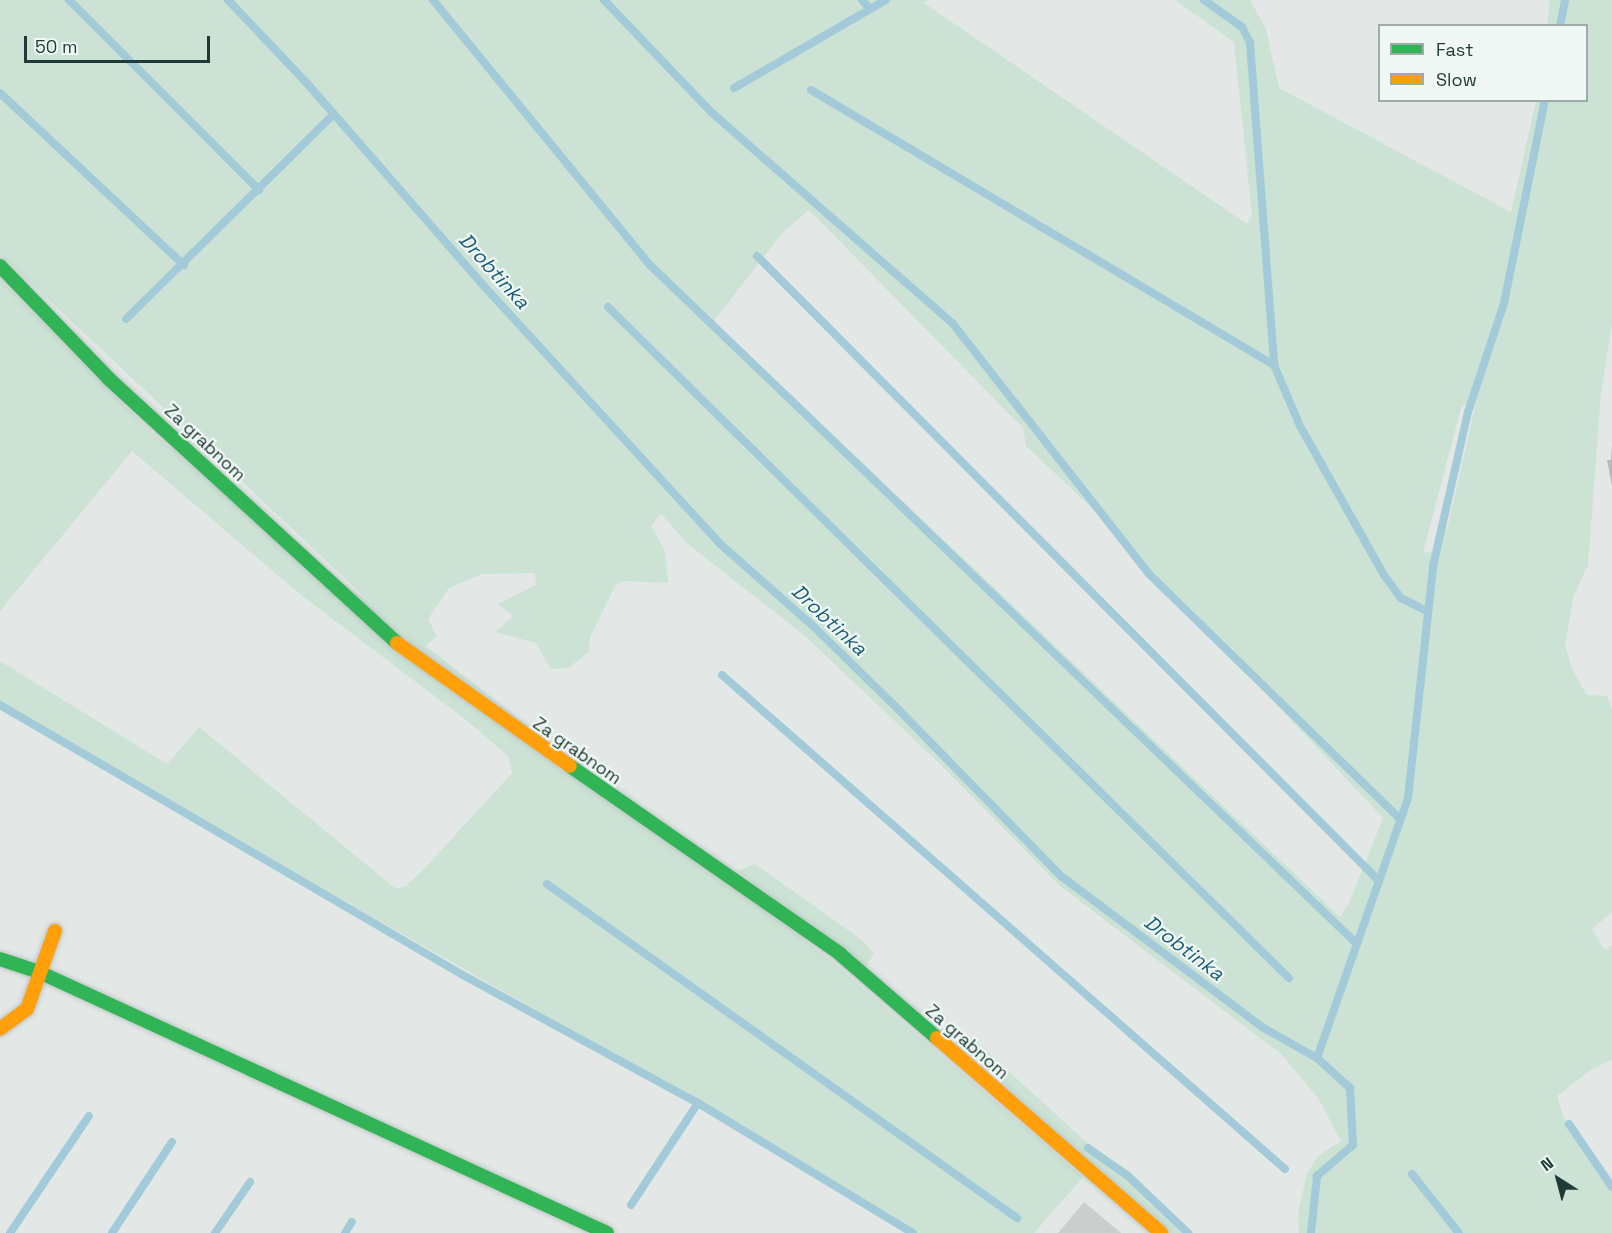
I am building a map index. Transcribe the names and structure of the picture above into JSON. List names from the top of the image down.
{
  "streets": {
    "street": ["Za grabnom"]
  },
  "water": ["Drobtinka"],
  "legend": ["Fast", "Slow"],
  "scale_bar": "50 m",
  "north": "top left"
}
